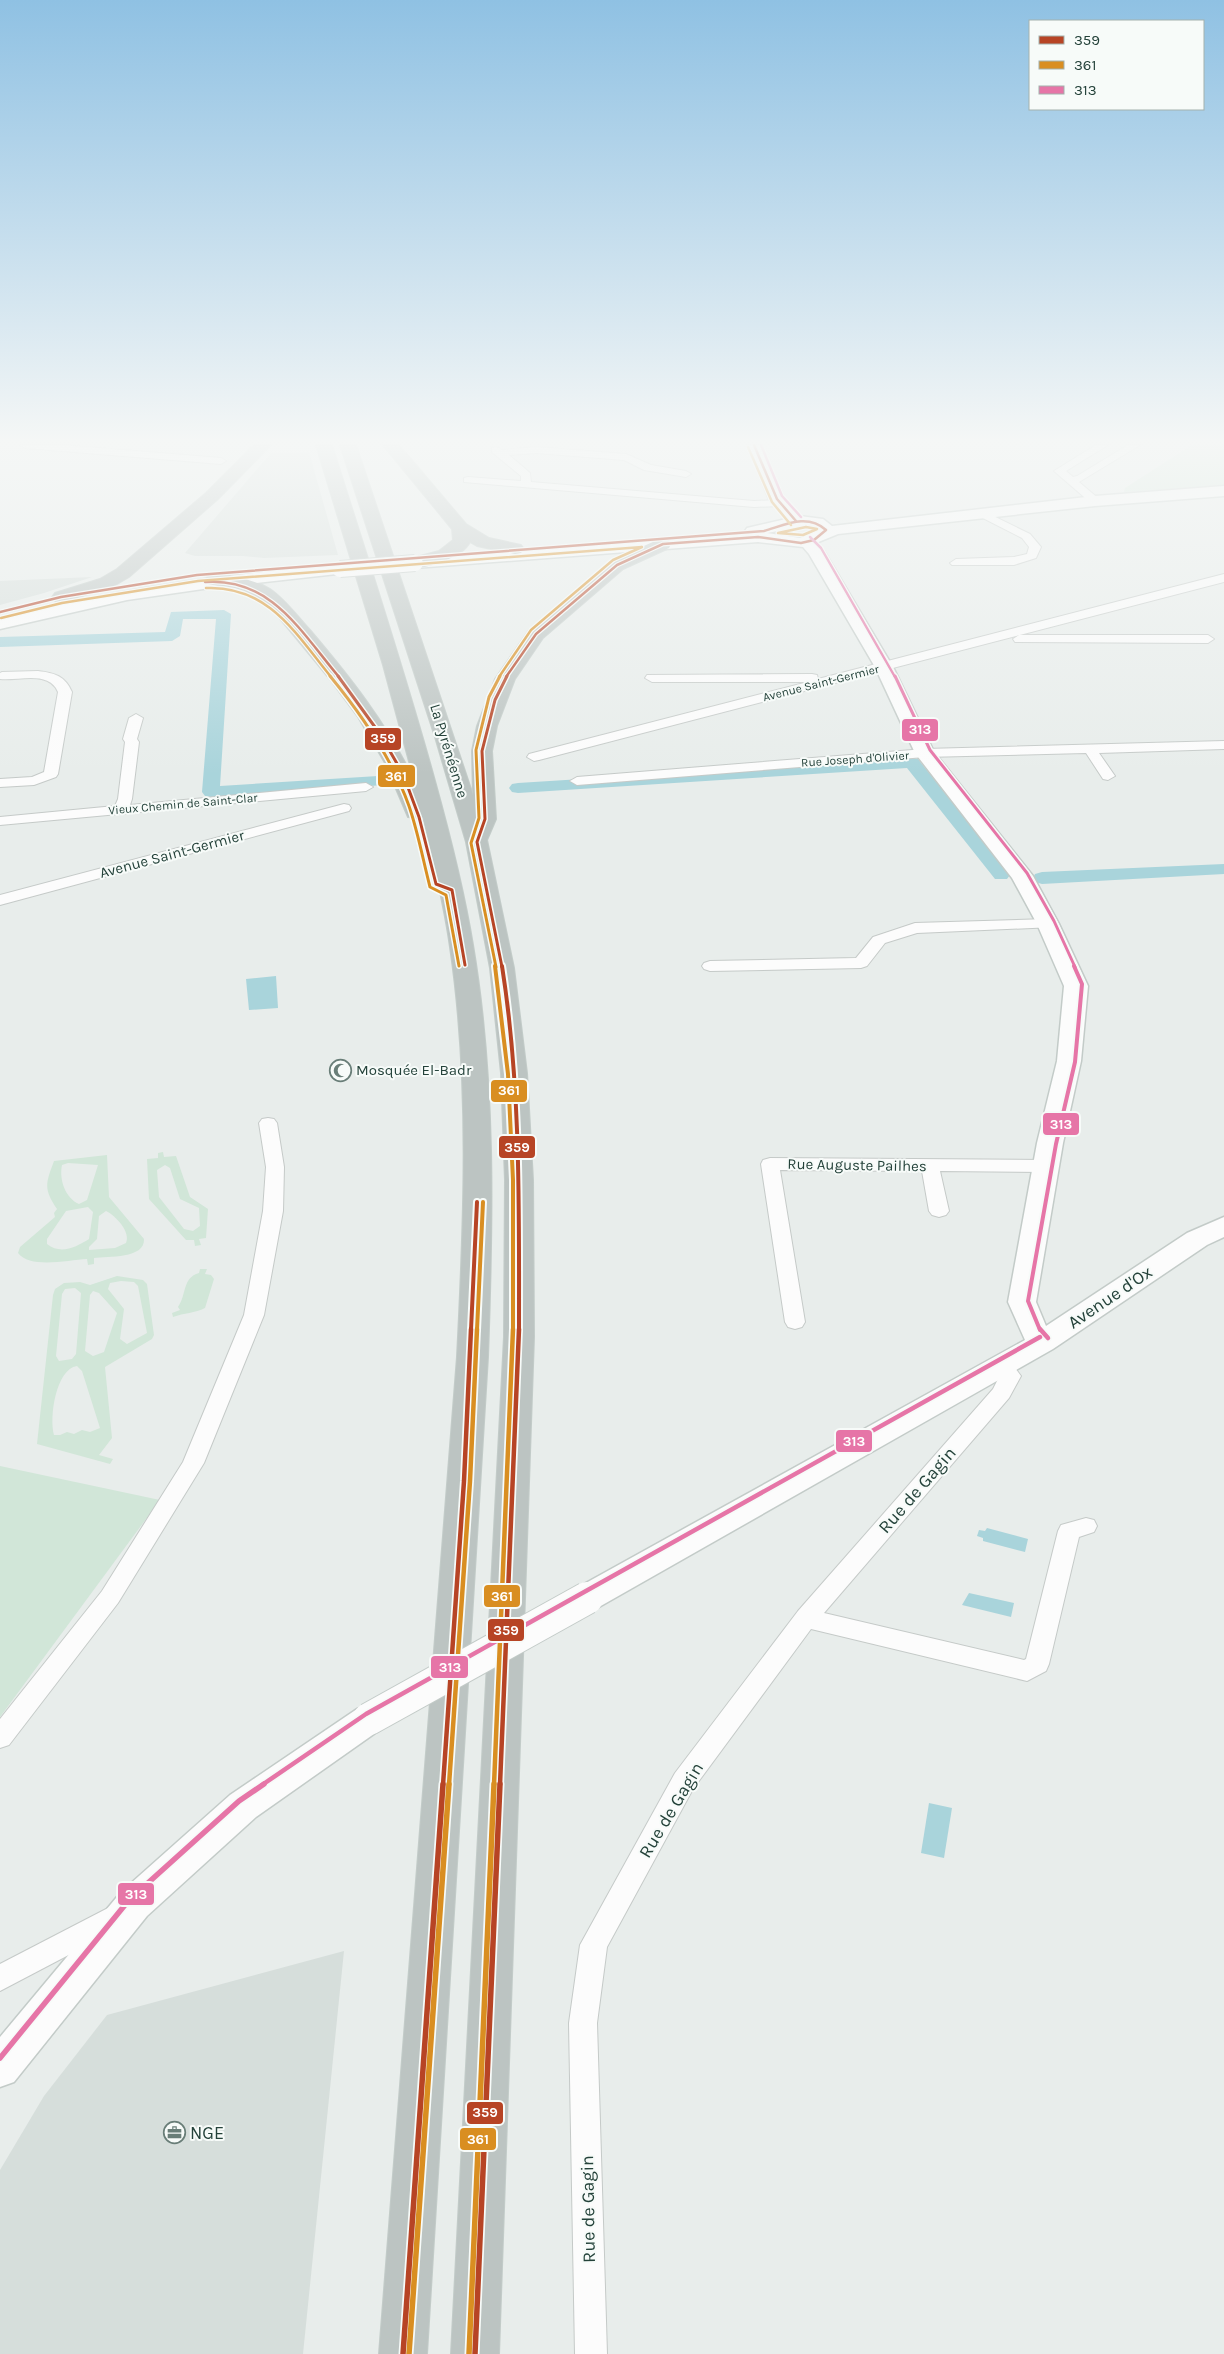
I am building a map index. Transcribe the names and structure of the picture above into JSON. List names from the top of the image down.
{
  "streets": {
    "highway": ["La Pyrénéenne"],
    "street": [
      "Avenue Saint-Germier",
      "Rue Joseph d'Olivier",
      "Vieux Chemin de Saint-Clar",
      "Rue Auguste Pailhes",
      "Avenue d'Ox",
      "Rue de Gagin"
    ]
  },
  "crossings": [
    ["Avenue d'Ox", "Rue de Gagin"]
  ],
  "places": {
    "mosque": ["Mosquée El-Badr"],
    "office": ["NGE"]
  },
  "lines": ["transit line 359", "transit line 361", "transit line 313"],
  "legend": ["359", "361", "313"]
}
